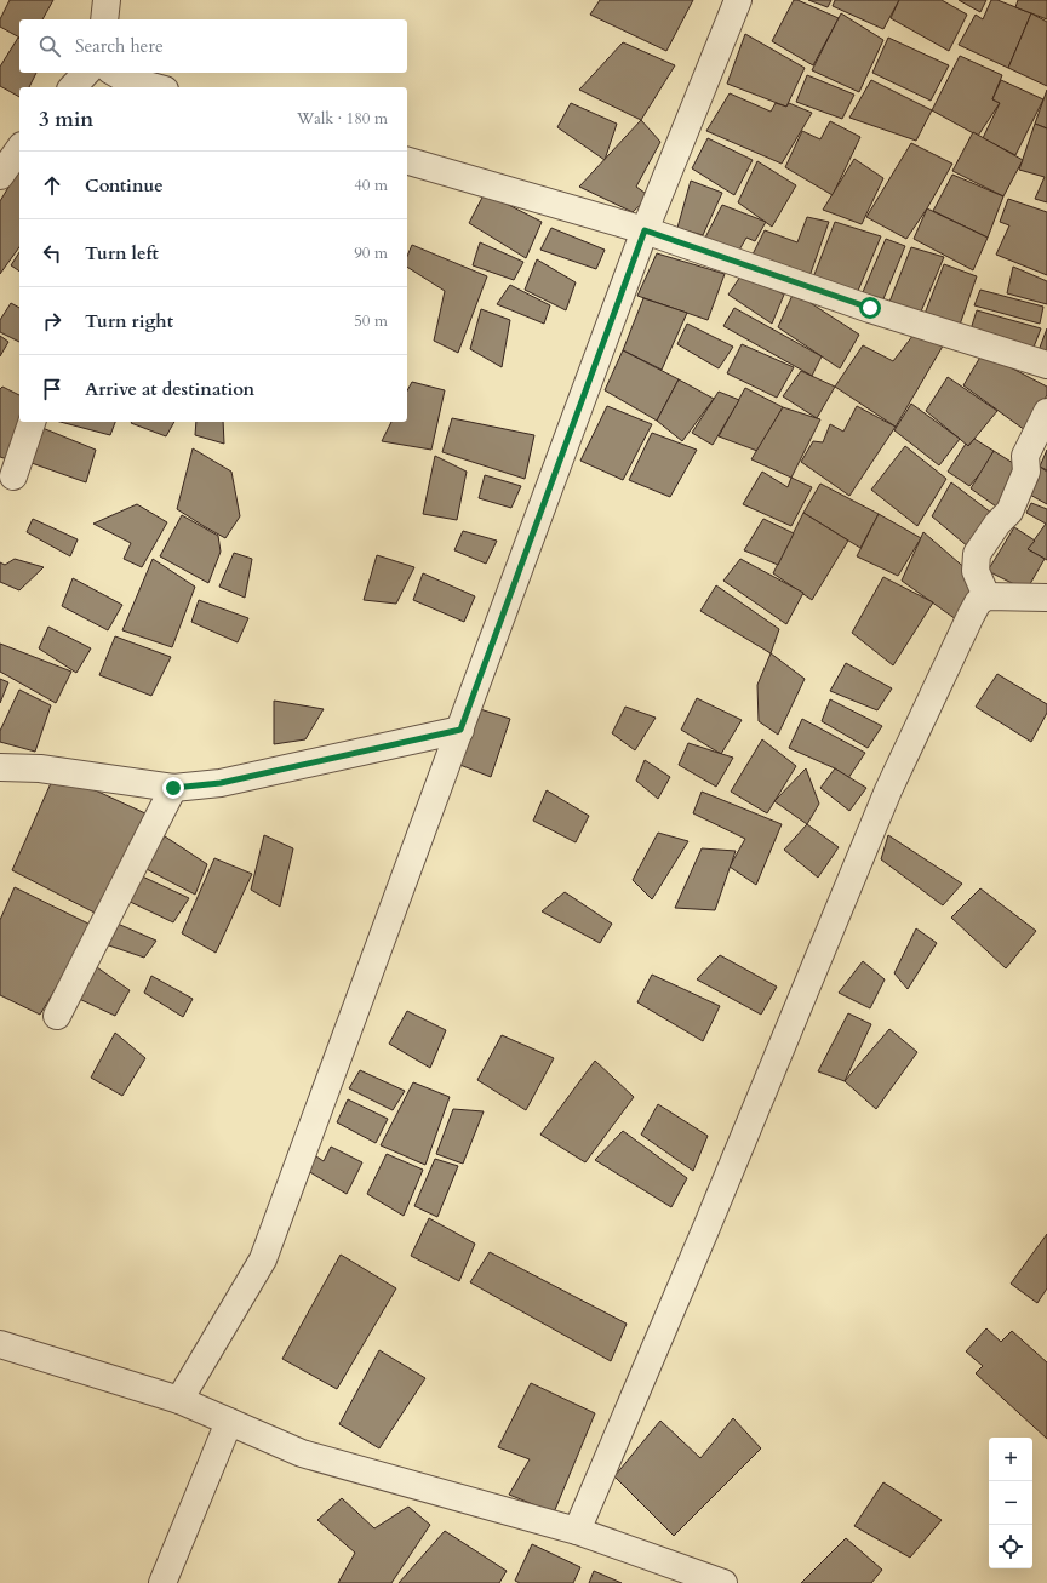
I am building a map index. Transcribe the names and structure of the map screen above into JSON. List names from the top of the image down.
{
  "page": {
    "search": "Search here",
    "heading": ["3 min", "Walk · 180 m"],
    "list": [
      ["Continue", "40 m"],
      ["Turn left", "90 m"],
      ["Turn right", "50 m"],
      "Arrive at destination"
    ],
    "map_buttons": ["+", "−"]
  }
}
